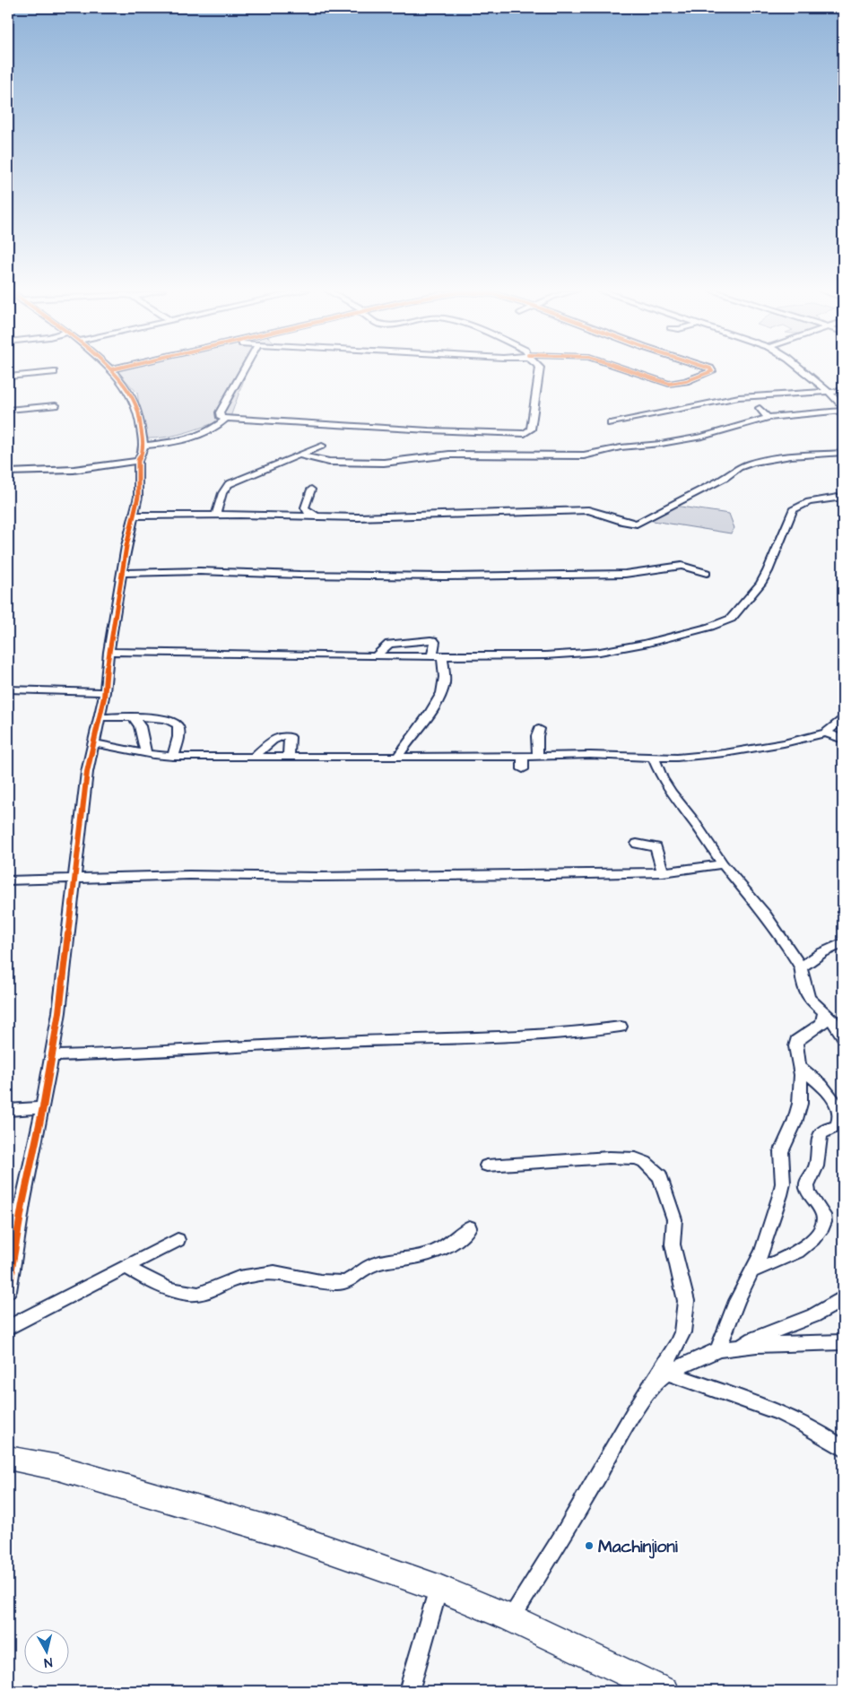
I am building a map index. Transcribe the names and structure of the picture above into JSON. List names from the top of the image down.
{
  "places": ["Machinjioni"],
  "north": "bottom"
}
